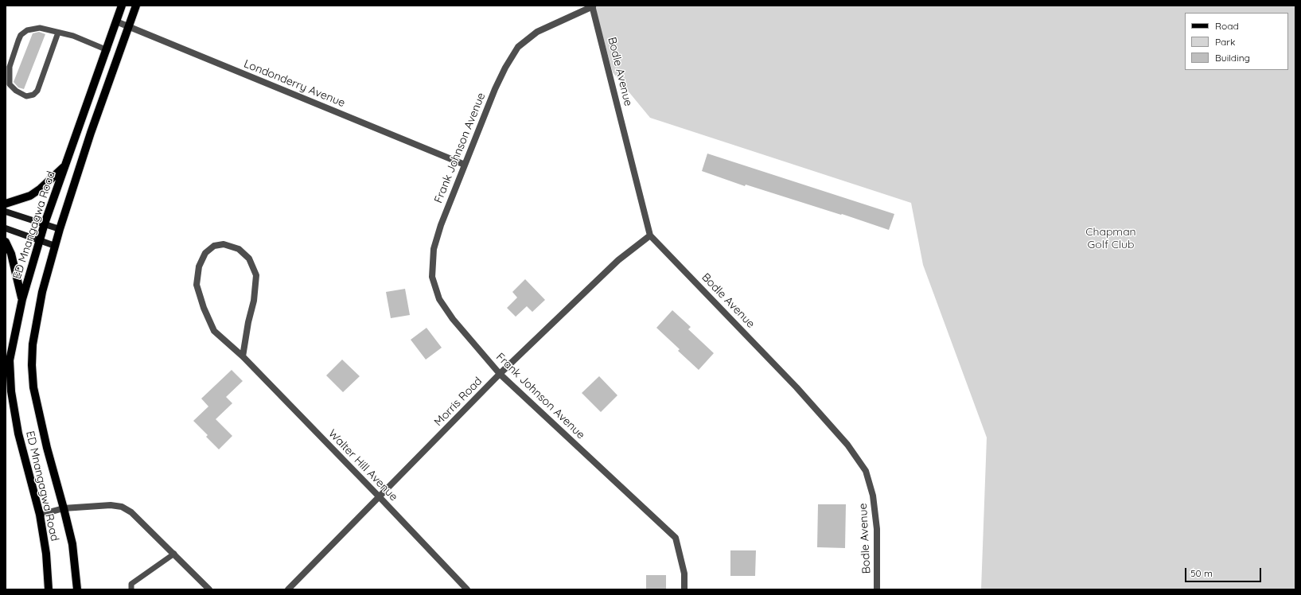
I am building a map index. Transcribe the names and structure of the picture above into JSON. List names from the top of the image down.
{
  "streets": {
    "main road": ["ED Mnangagwa Road"],
    "street": [
      "Bodle Avenue",
      "Londonderry Avenue",
      "Frank Johnson Avenue",
      "Morris Road",
      "Walter Hill Avenue"
    ]
  },
  "crossings": [
    ["Bodle Avenue", "Frank Johnson Avenue"],
    ["Bodle Avenue", "Morris Road"],
    ["Londonderry Avenue", "Frank Johnson Avenue"],
    ["Londonderry Avenue", "ED Mnangagwa Road"],
    ["Frank Johnson Avenue", "Morris Road"],
    ["Morris Road", "Walter Hill Avenue"]
  ],
  "parks": ["Chapman Golf Club"],
  "legend": ["Road", "Park", "Building"],
  "scale_bar": "50 m"
}
